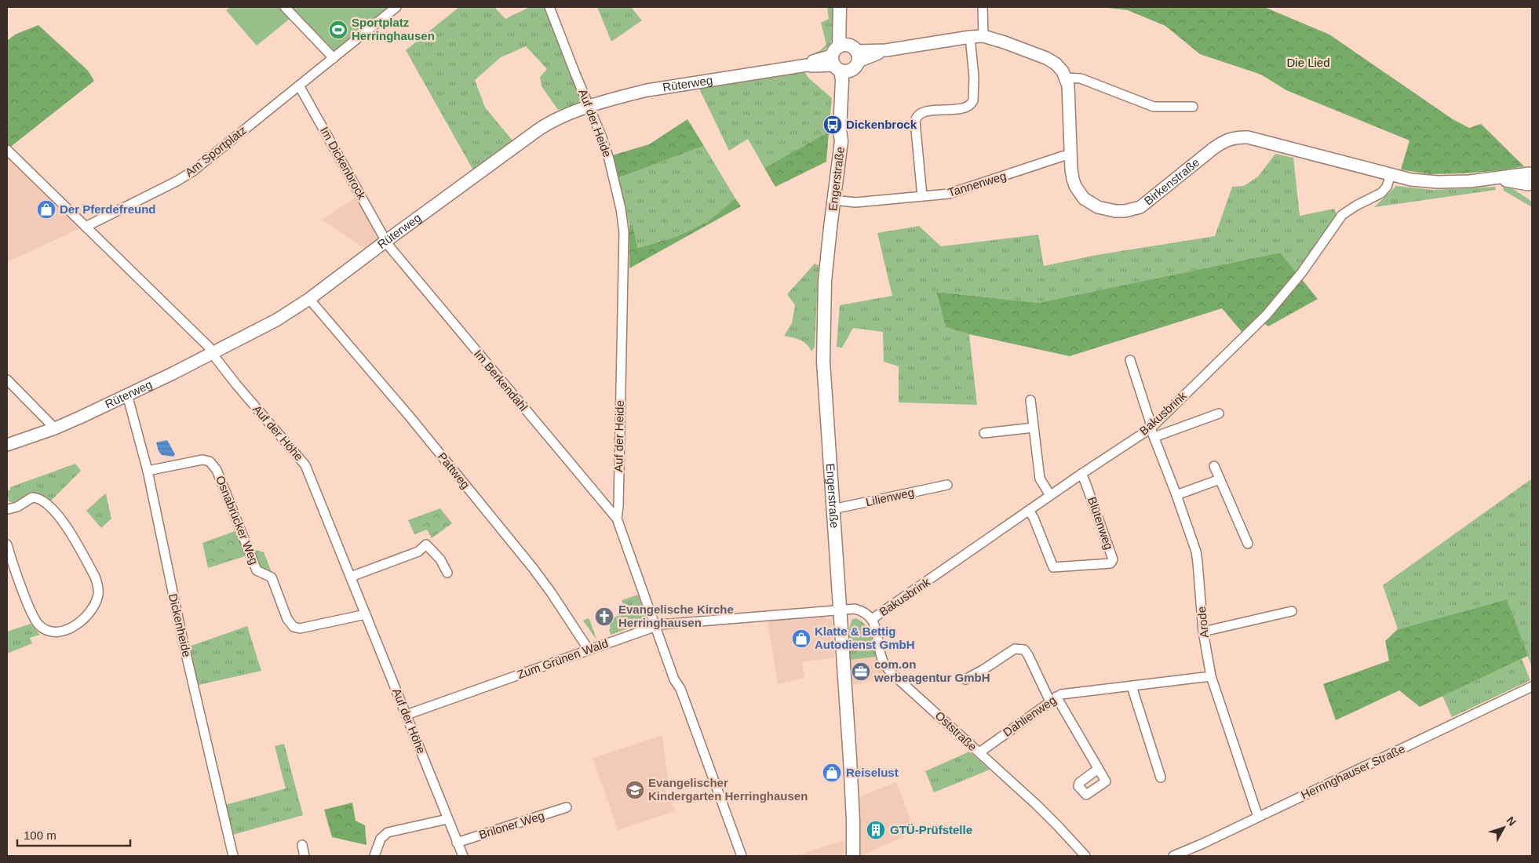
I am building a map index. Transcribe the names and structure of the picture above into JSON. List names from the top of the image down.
{
  "streets": {
    "main road": ["Engerstraße"],
    "street": [
      "Rüterweg",
      "Auf der Heide",
      "Am Sportplatz",
      "Im Dickenbrock",
      "Birkenstraße",
      "Tannenweg",
      "Im Berkendahl",
      "Bakusbrink",
      "Auf der Höhe",
      "Pattweg",
      "Lilienweg",
      "Osnabrücker Weg",
      "Blütenweg",
      "Arode",
      "Dickenheide",
      "Zum Grünen Wald",
      "Dahlienweg",
      "Oststraße",
      "Herringhauser Straße",
      "Briloner Weg"
    ]
  },
  "crossings": [
    ["Rüterweg", "Auf der Heide"],
    ["Rüterweg", "Im Dickenbrock"],
    ["Rüterweg", "Engerstraße"],
    ["Rüterweg", "Im Berkendahl"],
    ["Rüterweg", "Auf der Höhe"],
    ["Rüterweg", "Pattweg"],
    ["Rüterweg", "Dickenheide"],
    ["Auf der Heide", "Im Berkendahl"],
    ["Auf der Heide", "Zum Grünen Wald"],
    ["Am Sportplatz", "Im Dickenbrock"],
    ["Am Sportplatz", "Auf der Höhe"],
    ["Im Dickenbrock", "Im Berkendahl"],
    ["Engerstraße", "Tannenweg"],
    ["Engerstraße", "Lilienweg"],
    ["Engerstraße", "Zum Grünen Wald"],
    ["Birkenstraße", "Tannenweg"],
    ["Birkenstraße", "Bakusbrink"],
    ["Bakusbrink", "Blütenweg"],
    ["Bakusbrink", "Arode"],
    ["Bakusbrink", "Oststraße"],
    ["Auf der Höhe", "Osnabrücker Weg"],
    ["Auf der Höhe", "Zum Grünen Wald"],
    ["Auf der Höhe", "Briloner Weg"],
    ["Pattweg", "Zum Grünen Wald"],
    ["Osnabrücker Weg", "Dickenheide"],
    ["Arode", "Dahlienweg"],
    ["Arode", "Herringhauser Straße"],
    ["Dahlienweg", "Oststraße"]
  ],
  "parks": ["Die Lied"],
  "places": {
    "sports": ["Sportplatz Herringhausen"],
    "bus stop": ["Dickenbrock"],
    "shop": ["Der Pferdefreund", "Klatte & Bettig Autodienst GmbH", "Reiselust"],
    "church": ["Evangelische Kirche Herringhausen"],
    "office": ["com.on werbeagentur GmbH"],
    "school or university": ["Evangelischer Kindergarten Herringhausen"],
    "building": ["GTÜ-Prüfstelle"]
  },
  "scale_bar": "100 m",
  "north": "top right"
}
